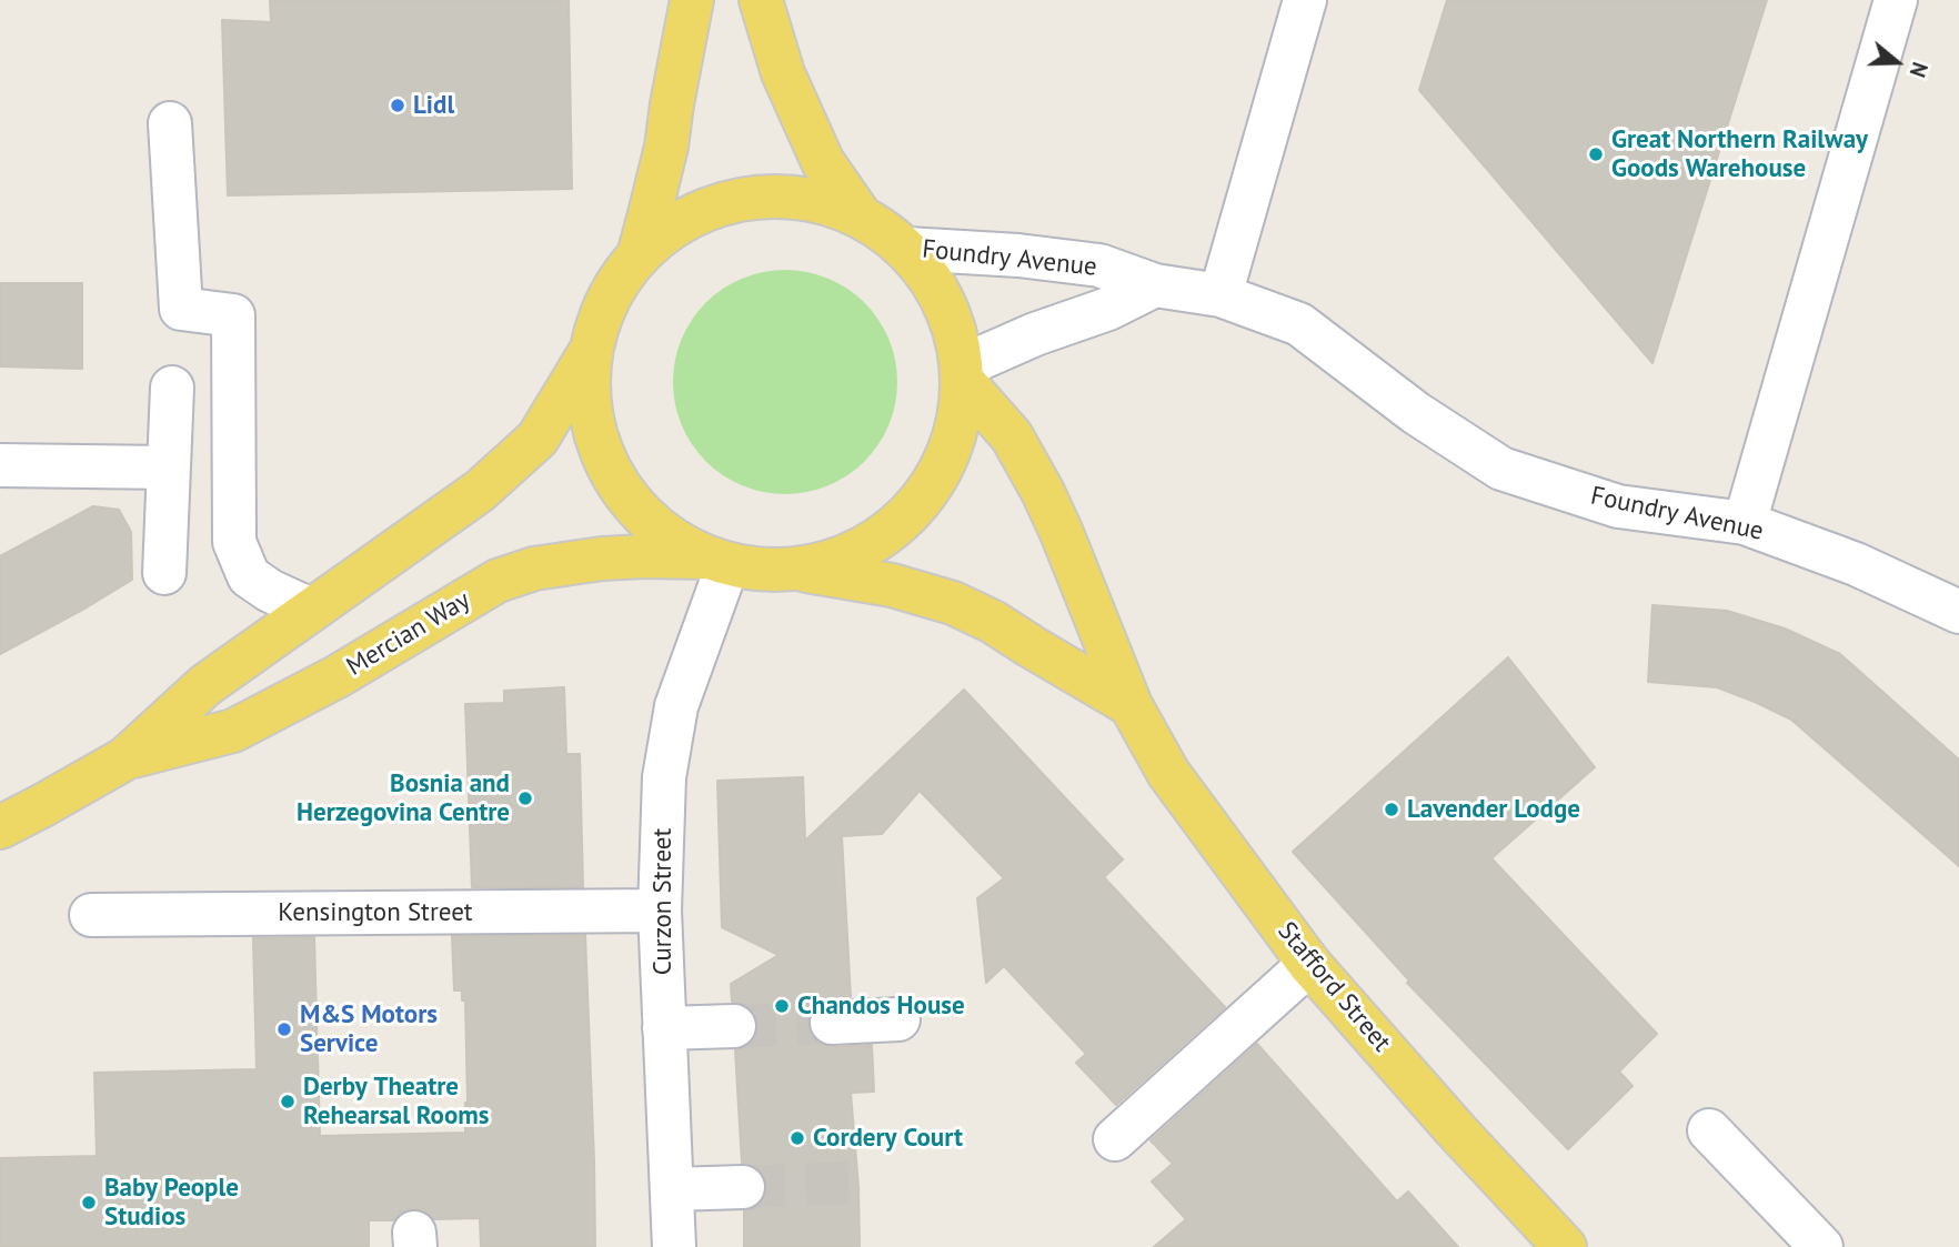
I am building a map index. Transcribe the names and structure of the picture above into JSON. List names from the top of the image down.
{
  "streets": {
    "main road": ["Mercian Way", "Stafford Street"],
    "street": ["Foundry Avenue", "Curzon Street", "Kensington Street"]
  },
  "crossings": [
    ["Foundry Avenue", "Stafford Street"],
    ["Mercian Way", "Curzon Street"],
    ["Curzon Street", "Kensington Street"]
  ],
  "places": [
    "Lidl",
    "Great Northern Railway Goods Warehouse",
    "Bosnia and Herzegovina Centre",
    "Lavender Lodge",
    "Chandos House",
    "M&S Motors Service",
    "Derby Theatre Rehearsal Rooms",
    "Cordery Court",
    "Baby People Studios"
  ],
  "north": "right"
}
